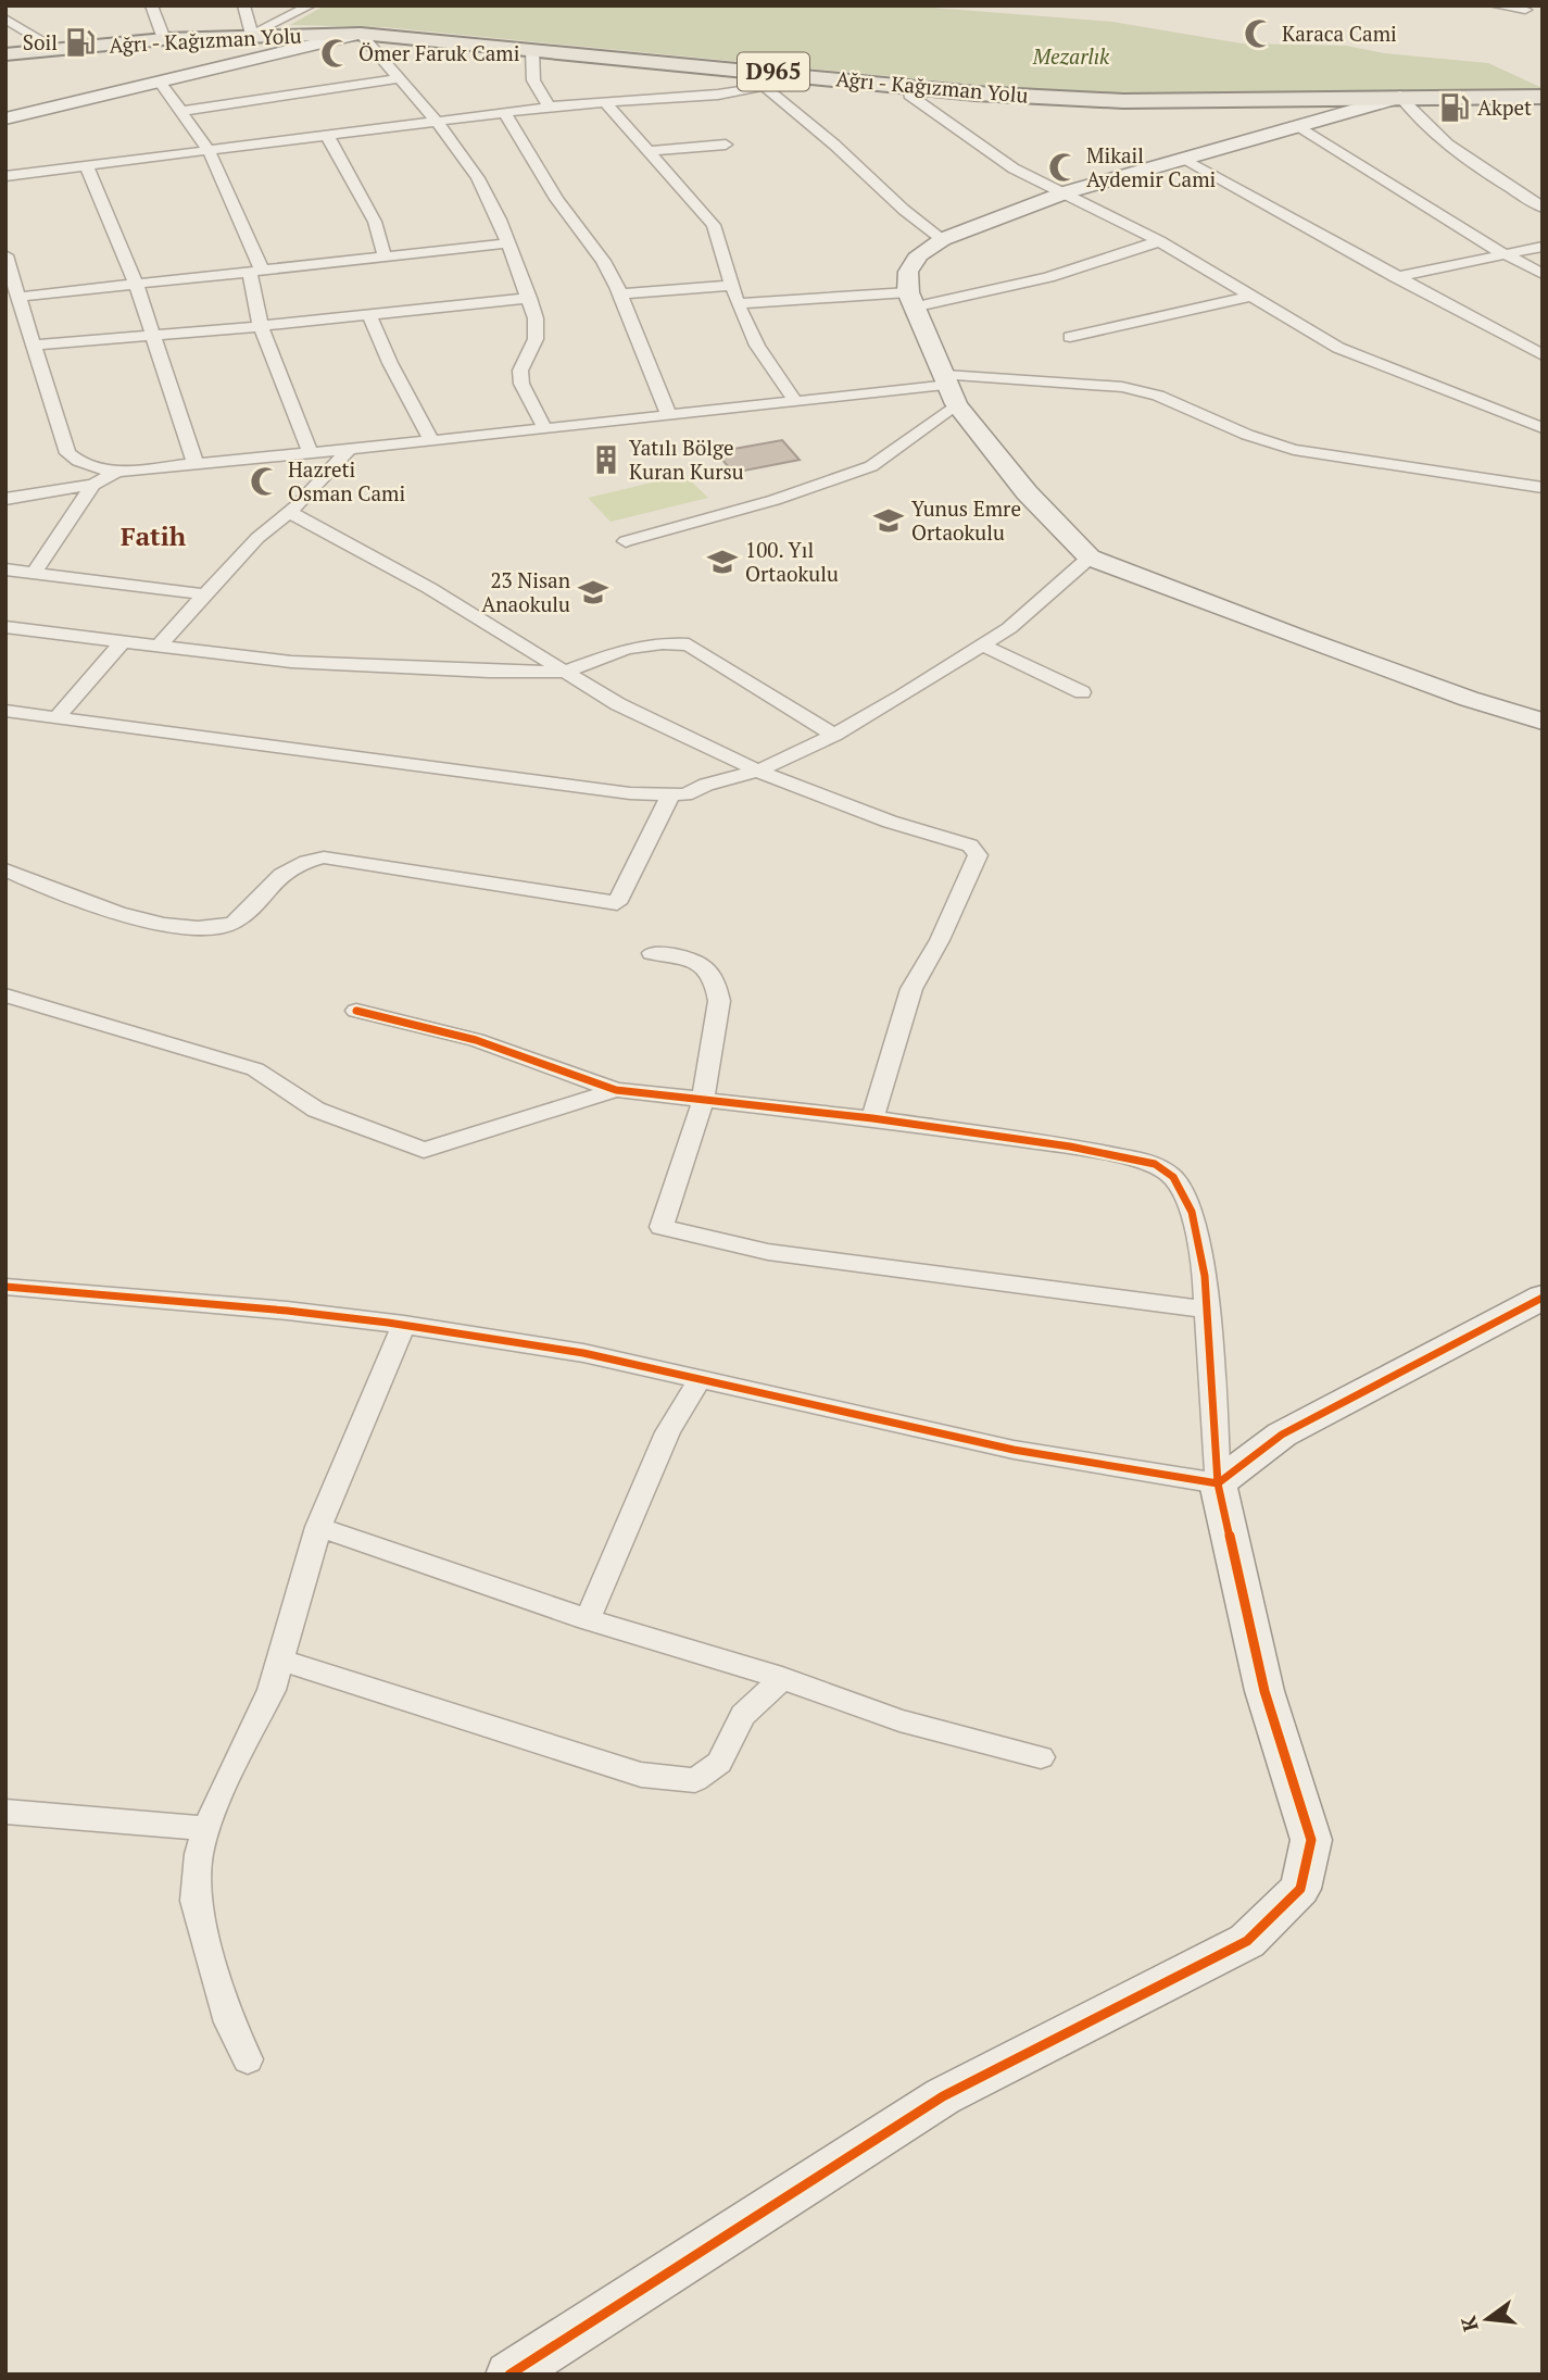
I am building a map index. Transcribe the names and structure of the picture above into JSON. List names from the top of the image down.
{
  "streets": {
    "main road": ["Ağrı - Kağızman Yolu", "D965"]
  },
  "districts": ["Fatih"],
  "parks": ["Mezarlık"],
  "places": {
    "mosque": [
      "Karaca Cami",
      "Ömer Faruk Cami",
      "Mikail Aydemir Cami",
      "Hazreti Osman Cami"
    ],
    "fuel station": ["Soil", "Akpet"],
    "building": ["Yatılı Bölge Kuran Kursu"],
    "school or university": ["Yunus Emre Ortaokulu", "100. Yıl Ortaokulu", "23 Nisan Anaokulu"]
  },
  "north": "left"
}
